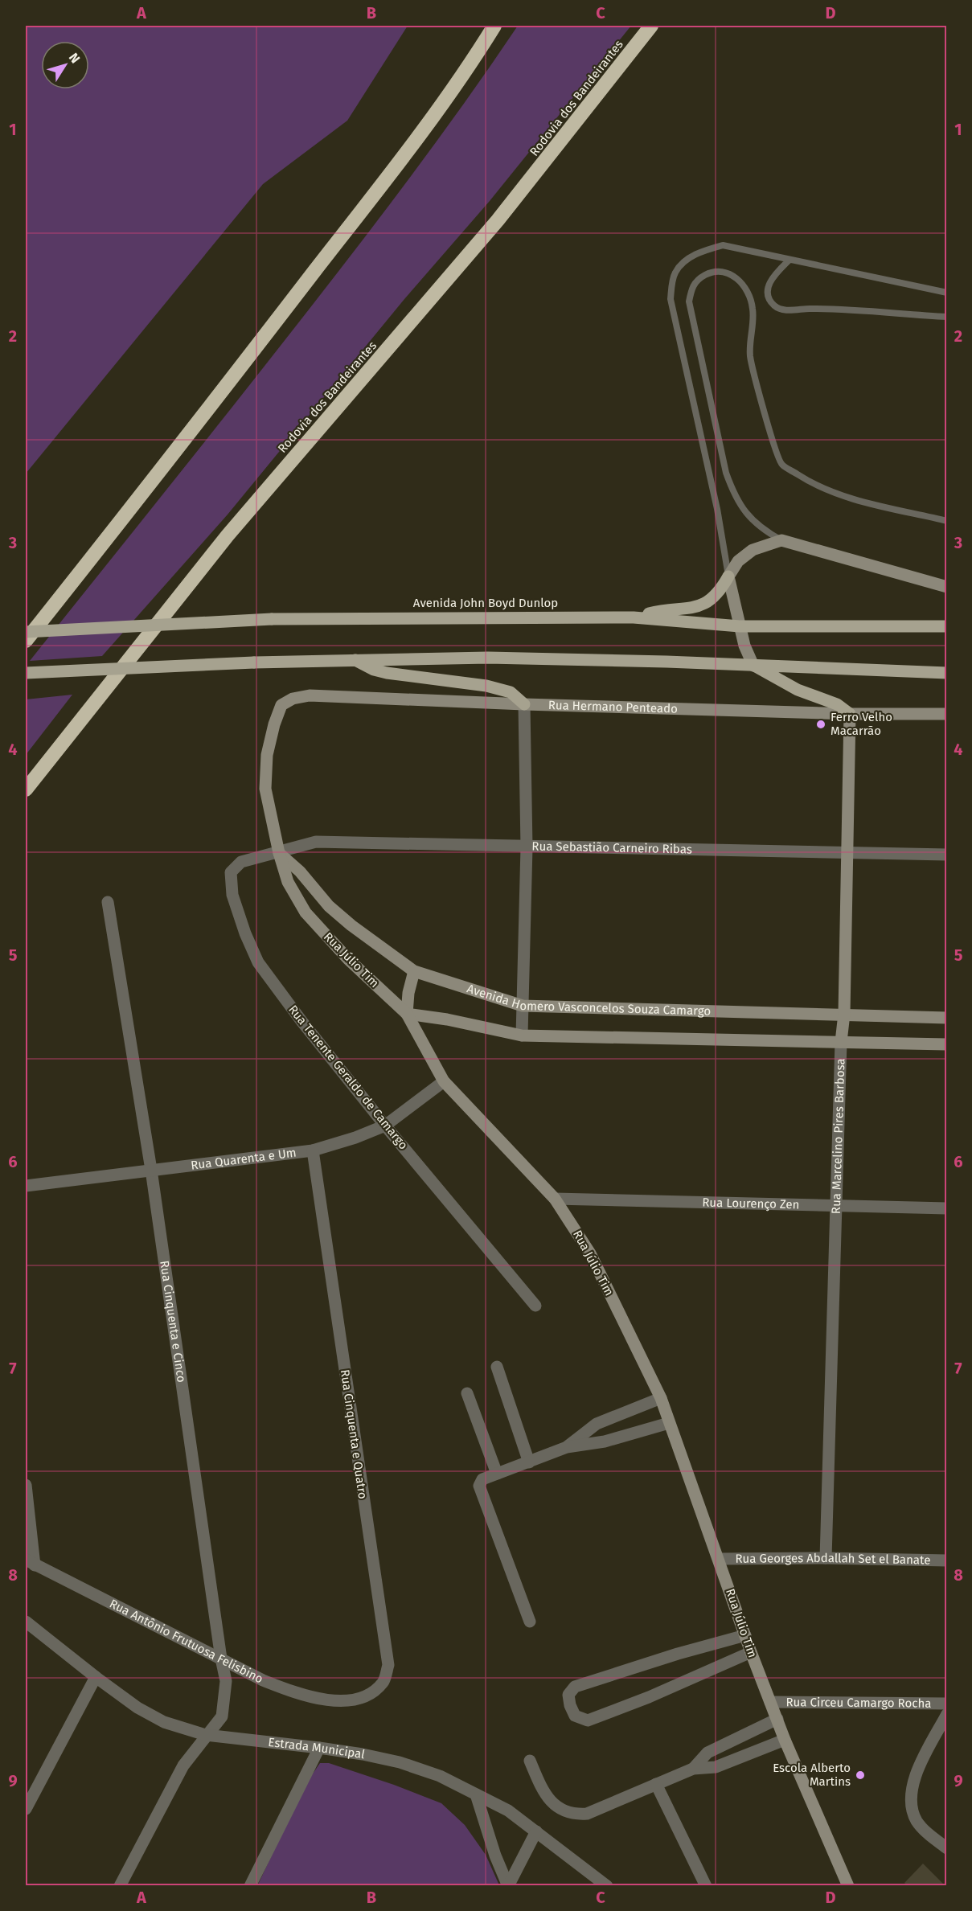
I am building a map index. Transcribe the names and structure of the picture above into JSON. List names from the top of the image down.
{
  "streets": {
    "highway": ["Rodovia dos Bandeirantes"],
    "main road": [
      "Avenida John Boyd Dunlop",
      "Rua Hermano Penteado",
      "Rua Júlio Tim",
      "Avenida Homero Vasconcelos Souza Camargo",
      "Rua Marcelino Pires Barbosa"
    ],
    "street": [
      "Rua Sebastião Carneiro Ribas",
      "Rua Tenente Geraldo de Camargo",
      "Rua Quarenta e Um",
      "Rua Lourenço Zen",
      "Rua Cinquenta e Cinco",
      "Rua Cinquenta e Quatro",
      "Rua Georges Abdallah Set el Banate",
      "Rua Antônio Frutuosa Felisbino",
      "Rua Circeu Camargo Rocha",
      "Estrada Municipal"
    ]
  },
  "crossings": [
    ["Rua Hermano Penteado", "Rua Júlio Tim"],
    ["Rua Hermano Penteado", "Rua Marcelino Pires Barbosa"],
    ["Rua Sebastião Carneiro Ribas", "Rua Júlio Tim"],
    ["Rua Sebastião Carneiro Ribas", "Avenida Homero Vasconcelos Souza Camargo"],
    ["Rua Sebastião Carneiro Ribas", "Rua Tenente Geraldo de Camargo"],
    ["Rua Sebastião Carneiro Ribas", "Rua Marcelino Pires Barbosa"],
    ["Rua Júlio Tim", "Avenida Homero Vasconcelos Souza Camargo"],
    ["Rua Júlio Tim", "Rua Tenente Geraldo de Camargo"],
    ["Rua Júlio Tim", "Rua Quarenta e Um"],
    ["Rua Júlio Tim", "Rua Lourenço Zen"],
    ["Rua Júlio Tim", "Rua Georges Abdallah Set el Banate"],
    ["Rua Júlio Tim", "Rua Circeu Camargo Rocha"],
    ["Avenida Homero Vasconcelos Souza Camargo", "Rua Tenente Geraldo de Camargo"],
    ["Avenida Homero Vasconcelos Souza Camargo", "Rua Marcelino Pires Barbosa"],
    ["Rua Tenente Geraldo de Camargo", "Rua Quarenta e Um"],
    ["Rua Marcelino Pires Barbosa", "Rua Lourenço Zen"],
    ["Rua Marcelino Pires Barbosa", "Rua Georges Abdallah Set el Banate"],
    ["Rua Quarenta e Um", "Rua Cinquenta e Cinco"],
    ["Rua Quarenta e Um", "Rua Cinquenta e Quatro"],
    ["Rua Cinquenta e Cinco", "Rua Antônio Frutuosa Felisbino"],
    ["Rua Cinquenta e Cinco", "Estrada Municipal"],
    ["Rua Cinquenta e Quatro", "Rua Antônio Frutuosa Felisbino"]
  ],
  "places": ["Ferro Velho Macarrão", "Escola Alberto Martins"],
  "north": "top right",
  "grid": {
    "columns": [
      "A",
      "B",
      "C",
      "D"
    ],
    "rows": [
      "1",
      "2",
      "3",
      "4",
      "5",
      "6",
      "7",
      "8",
      "9"
    ]
  }
}
